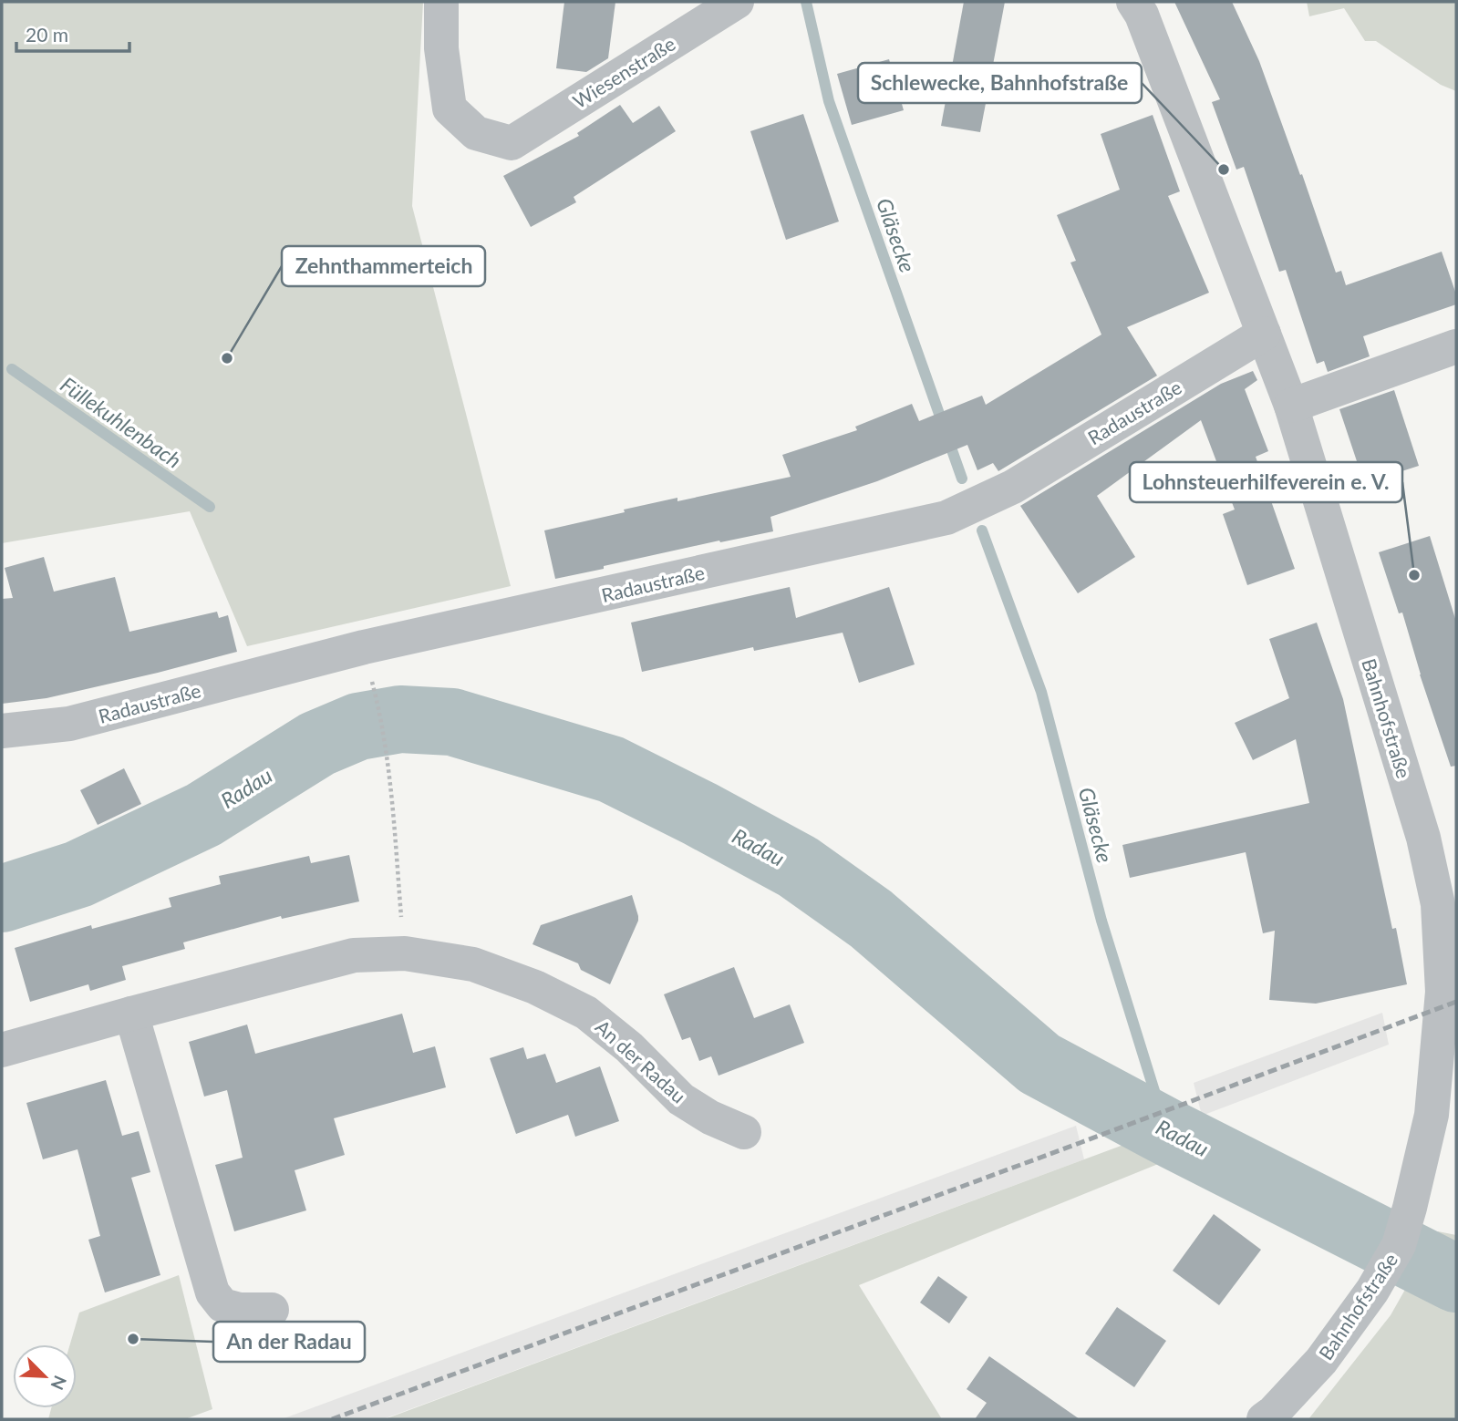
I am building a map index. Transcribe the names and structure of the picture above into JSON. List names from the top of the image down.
{
  "streets": {
    "street": [
      "Wiesenstraße",
      "Radaustraße",
      "Bahnhofstraße",
      "An der Radau"
    ]
  },
  "crossings": [
    ["Radaustraße", "Bahnhofstraße"]
  ],
  "water": ["Gläsecke", "Füllekuhlenbach", "Radau"],
  "places": [
    "Schlewecke, Bahnhofstraße",
    "Zehnthammerteich",
    "Lohnsteuerhilfeverein e. V.",
    "An der Radau"
  ],
  "scale_bar": "20 m",
  "north": "bottom right"
}
